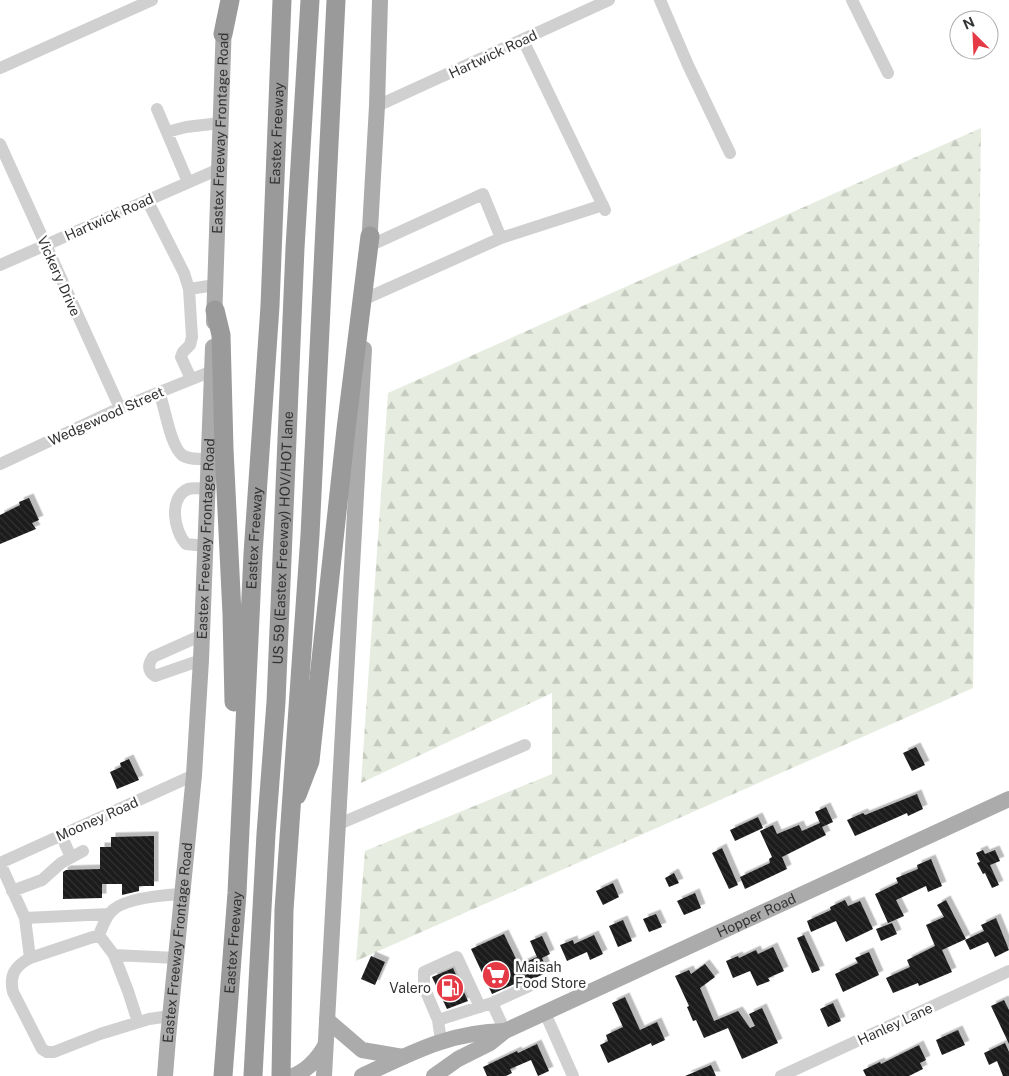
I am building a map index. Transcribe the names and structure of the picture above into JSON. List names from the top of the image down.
{
  "streets": {
    "highway": ["Eastex Freeway", "US 59 (Eastex Freeway) HOV/HOT lane"],
    "main road": ["Eastex Freeway Frontage Road", "Hopper Road"],
    "street": [
      "Hartwick Road",
      "Vickery Drive",
      "Wedgewood Street",
      "Mooney Road",
      "Hanley Lane"
    ]
  },
  "crossings": [
    ["Hartwick Road", "Eastex Freeway Frontage Road"],
    ["Hartwick Road", "Vickery Drive"],
    ["Eastex Freeway Frontage Road", "Wedgewood Street"],
    ["Eastex Freeway Frontage Road", "Mooney Road"],
    ["Vickery Drive", "Wedgewood Street"]
  ],
  "places": {
    "supermarket": ["Maisah Food Store"],
    "fuel station": ["Valero"]
  },
  "north": "top left"
}
